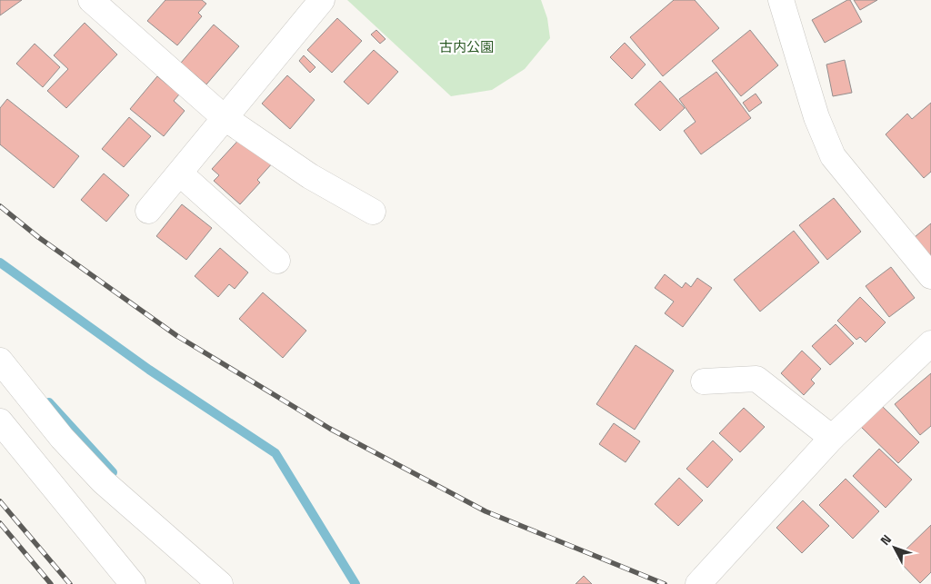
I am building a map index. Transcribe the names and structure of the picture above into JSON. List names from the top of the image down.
{
  "parks": ["古内公園"],
  "north": "top left"
}
